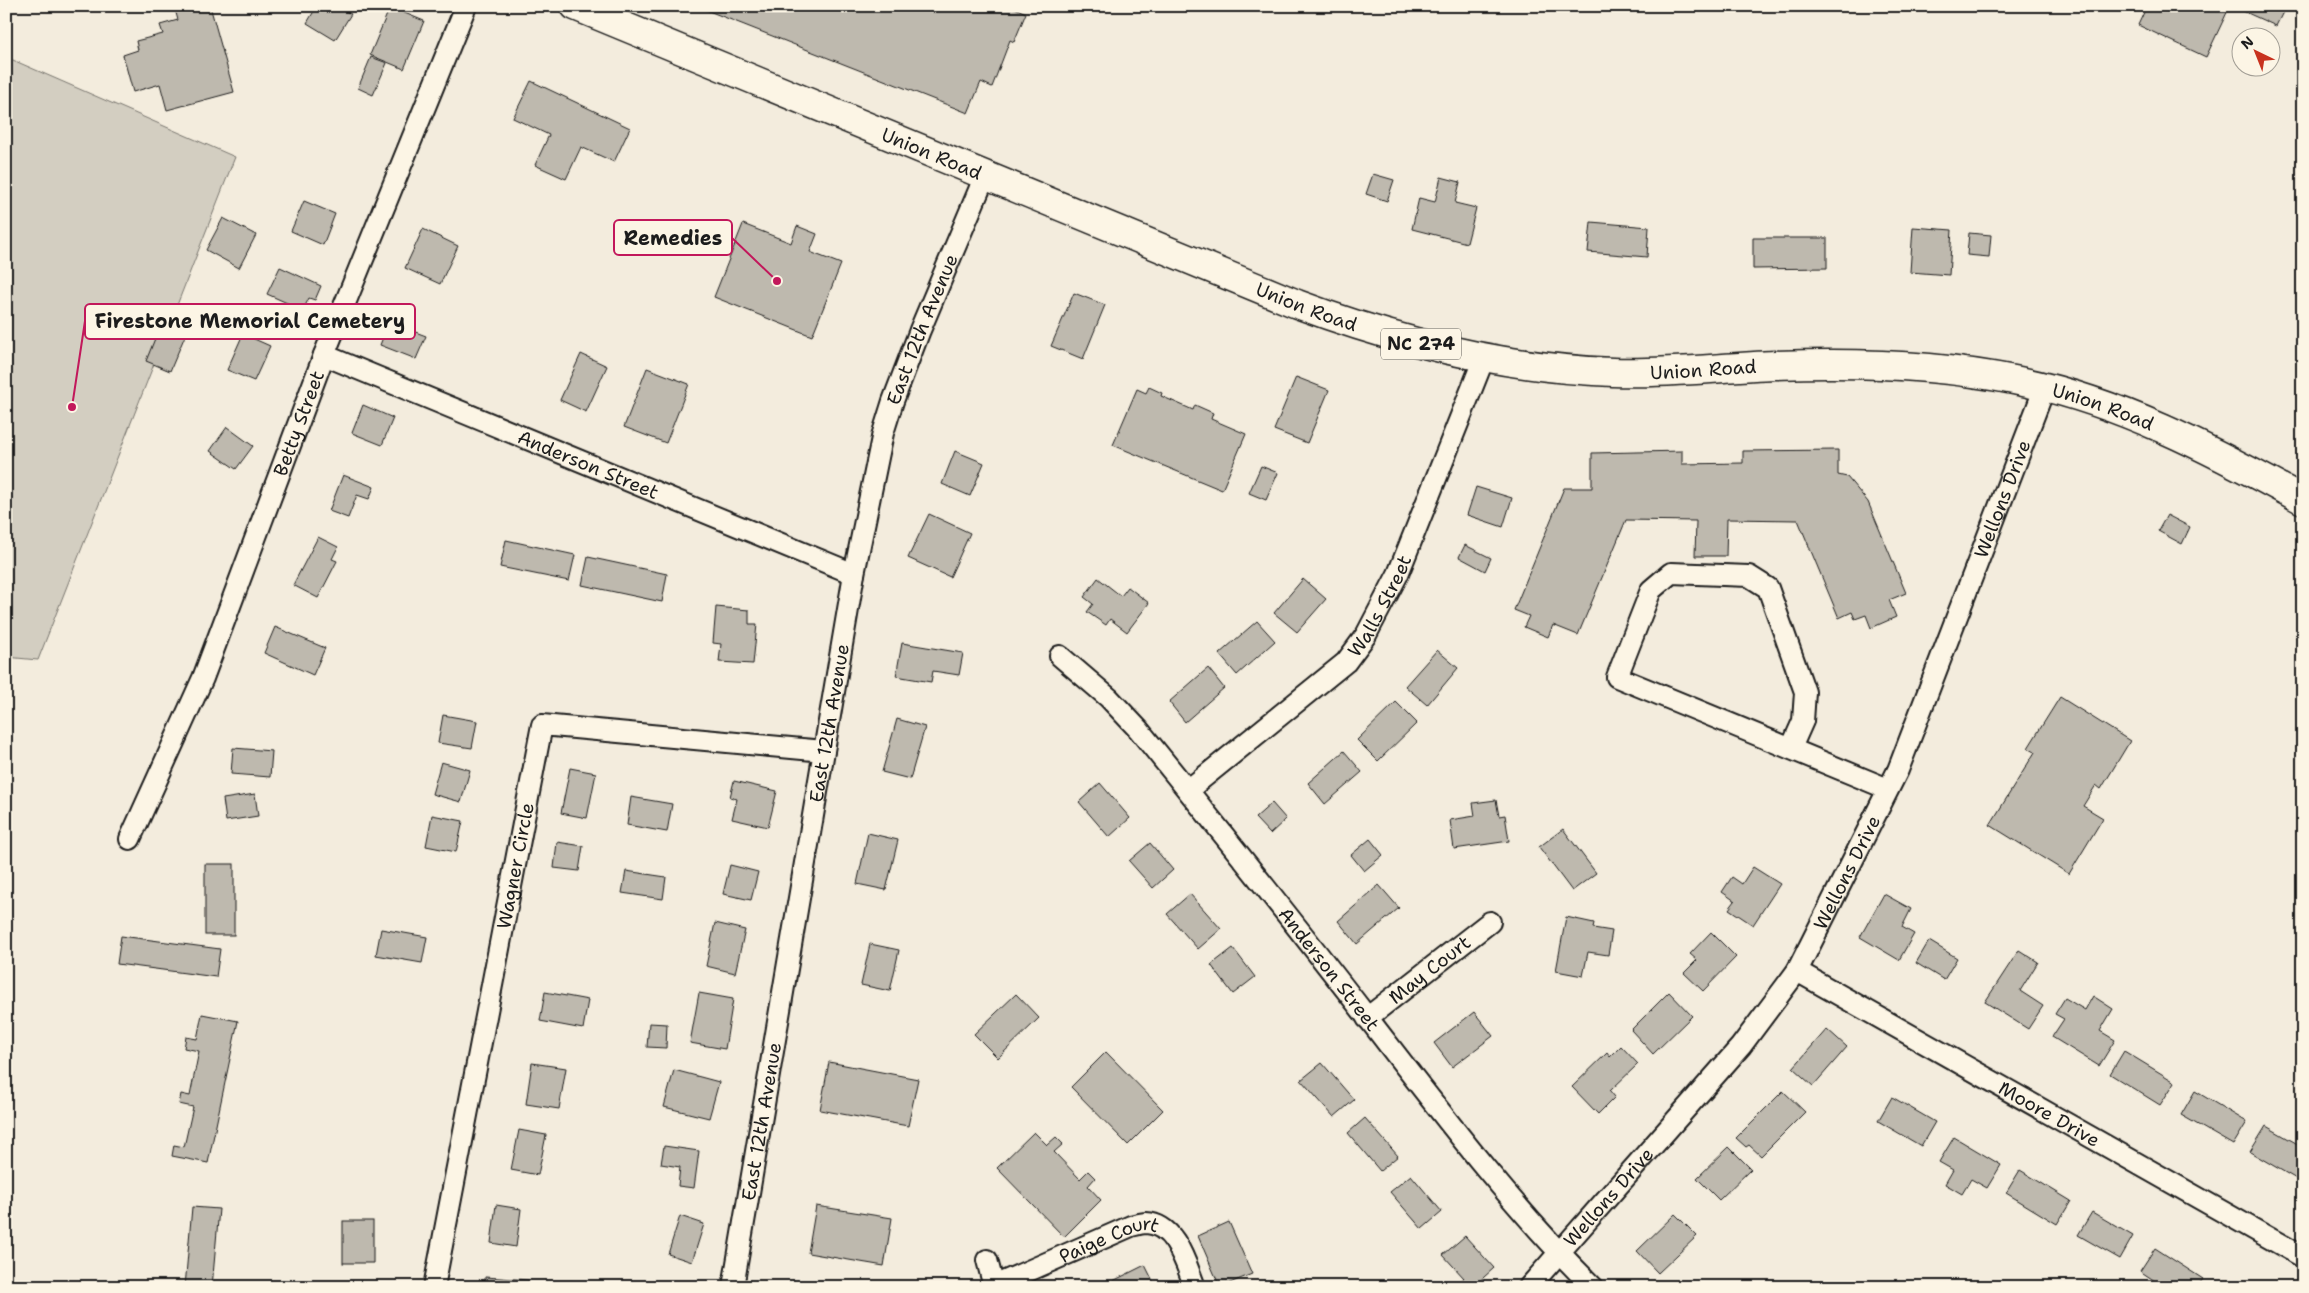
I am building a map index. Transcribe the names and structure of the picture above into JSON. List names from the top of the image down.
{
  "streets": {
    "main road": ["Union Road", "NC 274"],
    "street": [
      "East 12th Avenue",
      "Betty Street",
      "Anderson Street",
      "Wellons Drive",
      "Walls Street",
      "Wagner Circle",
      "May Court",
      "Moore Drive",
      "Paige Court"
    ]
  },
  "crossings": [
    ["Union Road", "East 12th Avenue"],
    ["Union Road", "Wellons Drive"],
    ["Union Road", "Walls Street"],
    ["East 12th Avenue", "Anderson Street"],
    ["East 12th Avenue", "Wagner Circle"],
    ["Betty Street", "Anderson Street"],
    ["Anderson Street", "Wellons Drive"],
    ["Anderson Street", "Walls Street"],
    ["Anderson Street", "May Court"],
    ["Wellons Drive", "Moore Drive"]
  ],
  "places": ["Remedies", "Firestone Memorial Cemetery"],
  "north": "top left"
}
